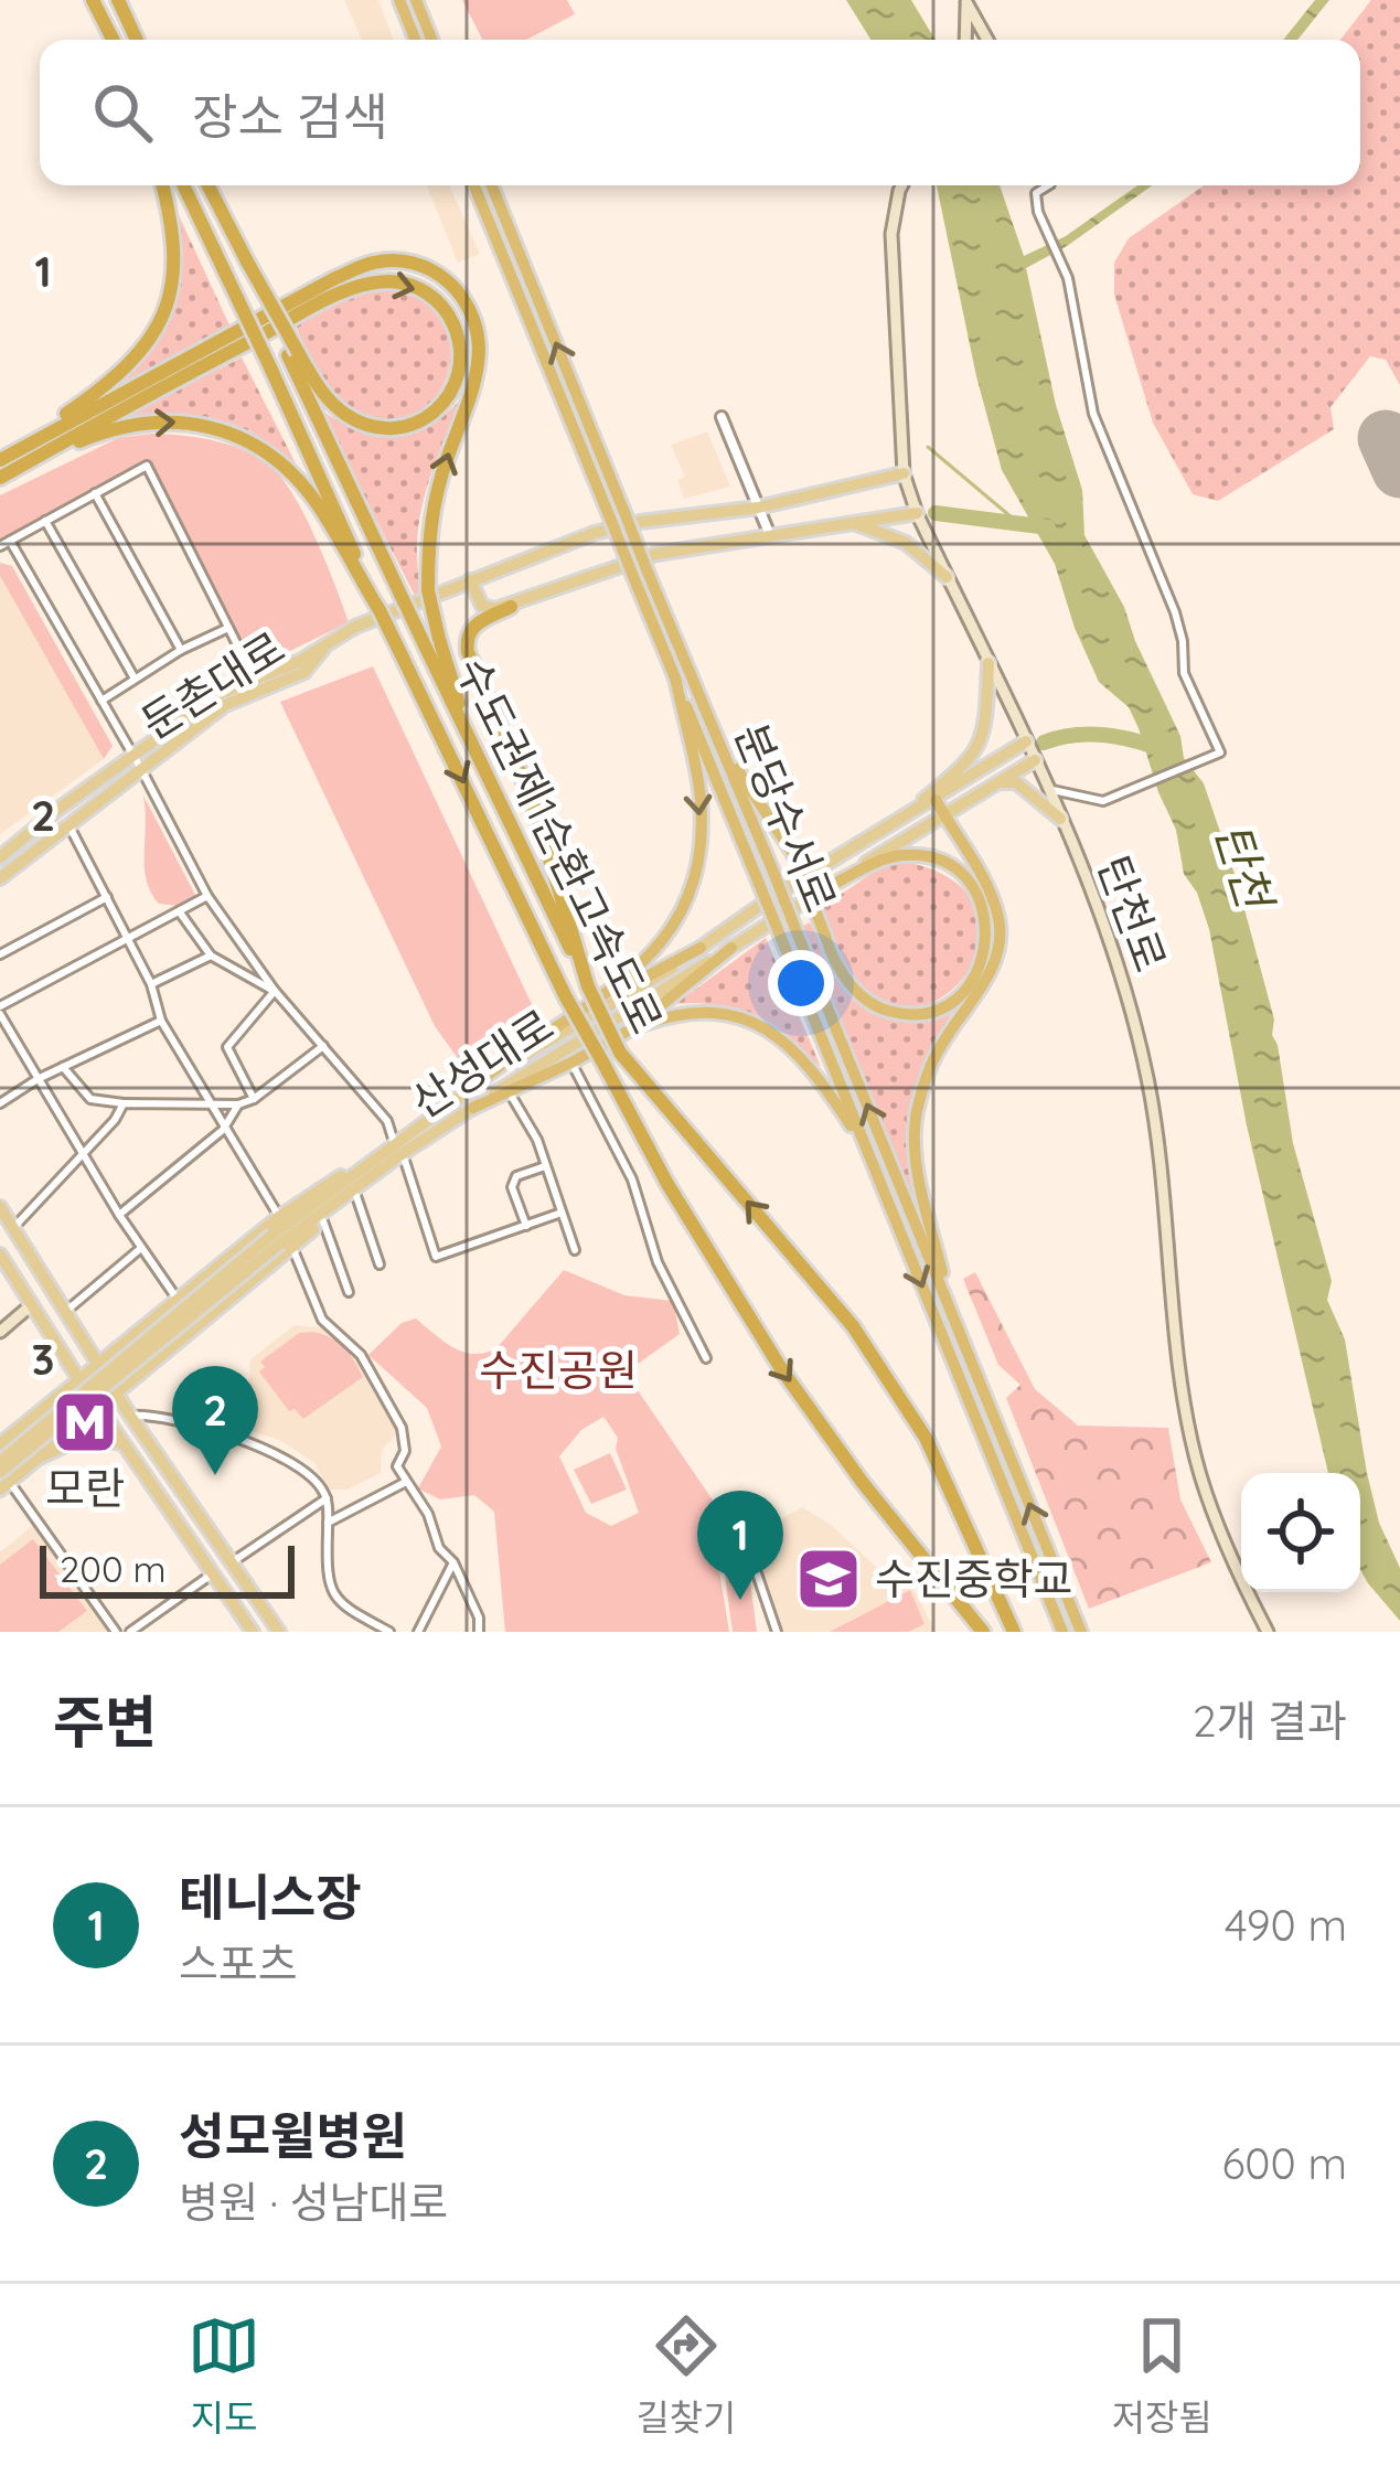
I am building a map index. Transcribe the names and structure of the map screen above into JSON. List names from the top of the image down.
{
  "streets": {
    "highway": ["분당수서로", "수도권제1순환고속도로"],
    "main road": ["둔촌대로", "탄천로", "산성대로"]
  },
  "crossings": [
    ["탄천로", "산성대로"]
  ],
  "water": ["탄천"],
  "parks": ["수진공원"],
  "places": {
    "metro station": ["모란"],
    "school or university": ["수진중학교"]
  },
  "scale_bar": "200 m",
  "page": {
    "search": "장소 검색",
    "pins": ["2", "1"],
    "scale": "200 m",
    "heading": ["주변", "2개 결과"],
    "list": [
      {
        "mark": "1",
        "name": "테니스장",
        "note": "스포츠",
        "value": "490 m"
      },
      {
        "mark": "2",
        "name": "성모윌병원",
        "note": "병원 · 성남대로",
        "value": "600 m"
      }
    ],
    "nav": ["지도", "길찾기", "저장됨"]
  },
  "grid": {
    "rows": ["1", "2", "3"]
  }
}
